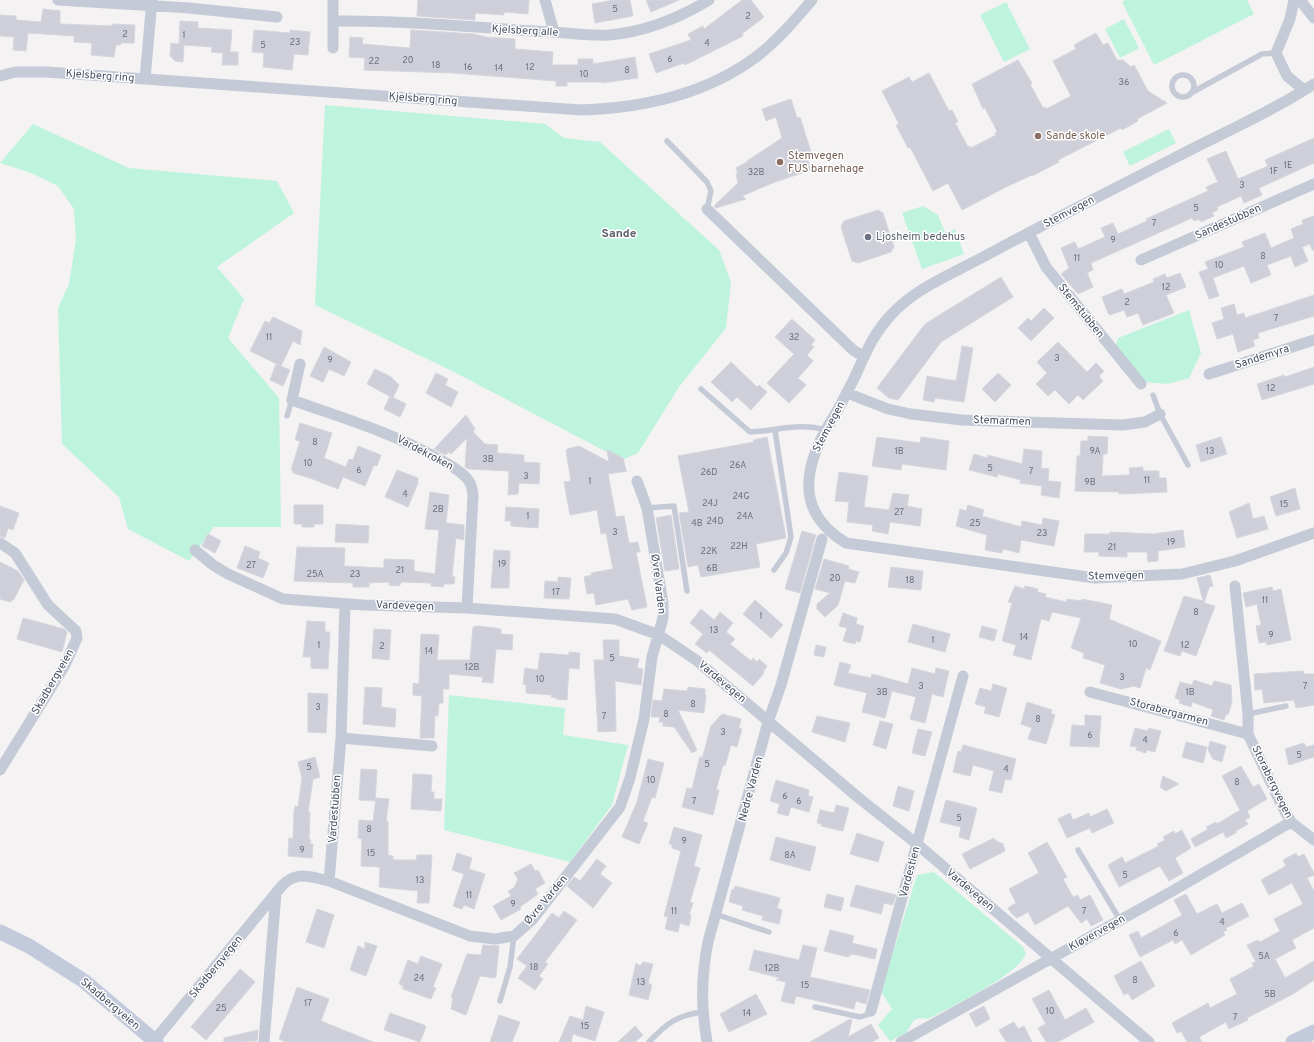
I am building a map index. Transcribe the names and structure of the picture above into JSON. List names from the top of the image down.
{
  "streets": {
    "street": [
      "Kjelsberg alle",
      "Kjelsberg ring",
      "Stemvegen",
      "Sandestubben",
      "Stemstubben",
      "Sandemyra",
      "Stemarmen",
      "Vardekroken",
      "Øvre Varden",
      "Vardevegen",
      "Skadbergveien",
      "Storabergarmen",
      "Storabergvegen",
      "Nedre Varden",
      "Vardestubben",
      "Vardestien",
      "Kløvervegen",
      "Skadbergvegen"
    ]
  },
  "crossings": [
    ["Stemvegen", "Stemstubben"],
    ["Stemvegen", "Stemarmen"],
    ["Vardekroken", "Vardevegen"],
    ["Øvre Varden", "Vardevegen"],
    ["Vardevegen", "Nedre Varden"],
    ["Vardevegen", "Vardestubben"],
    ["Vardevegen", "Vardestien"],
    ["Vardevegen", "Kløvervegen"],
    ["Skadbergveien", "Skadbergvegen"],
    ["Storabergarmen", "Storabergvegen"],
    ["Storabergvegen", "Kløvervegen"]
  ],
  "districts": ["Sande"],
  "places": ["Sande skole", "Stemvegen FUS barnehage", "Ljosheim bedehus"],
  "house_numbers": [
    "5",
    "2",
    "2",
    "1",
    "23",
    "4",
    "5",
    "6",
    "20",
    "22",
    "18",
    "16",
    "12",
    "14",
    "8",
    "10",
    "36",
    "1E",
    "1F",
    "32B",
    "3",
    "5",
    "7",
    "9",
    "8",
    "11",
    "10",
    "12",
    "2",
    "7",
    "11",
    "32",
    "3",
    "9",
    "12",
    "8",
    "1B",
    "9A",
    "13",
    "3B",
    "10",
    "26A",
    "5",
    "6",
    "7",
    "26D",
    "3",
    "11",
    "1",
    "9B",
    "4",
    "24G",
    "24J",
    "15",
    "2B",
    "27",
    "1",
    "24A",
    "24D",
    "4B",
    "25",
    "3",
    "23",
    "19",
    "22H",
    "21",
    "22K",
    "19",
    "27",
    "6B",
    "21",
    "25A",
    "23",
    "20",
    "18",
    "17",
    "11",
    "8",
    "1",
    "13",
    "9",
    "14",
    "1",
    "10",
    "1",
    "12",
    "2",
    "14",
    "5",
    "12B",
    "3",
    "10",
    "3",
    "7",
    "3B",
    "1B",
    "8",
    "3",
    "8",
    "7",
    "8",
    "3",
    "6",
    "4",
    "5",
    "5",
    "5",
    "4",
    "10",
    "8",
    "6",
    "7",
    "6",
    "5",
    "8",
    "9",
    "9",
    "15",
    "8A",
    "5",
    "13",
    "11",
    "9",
    "11",
    "7",
    "4",
    "6",
    "5A",
    "18",
    "12B",
    "24",
    "8",
    "13",
    "15",
    "5B",
    "17",
    "25",
    "10",
    "14",
    "7",
    "15"
  ]
}
